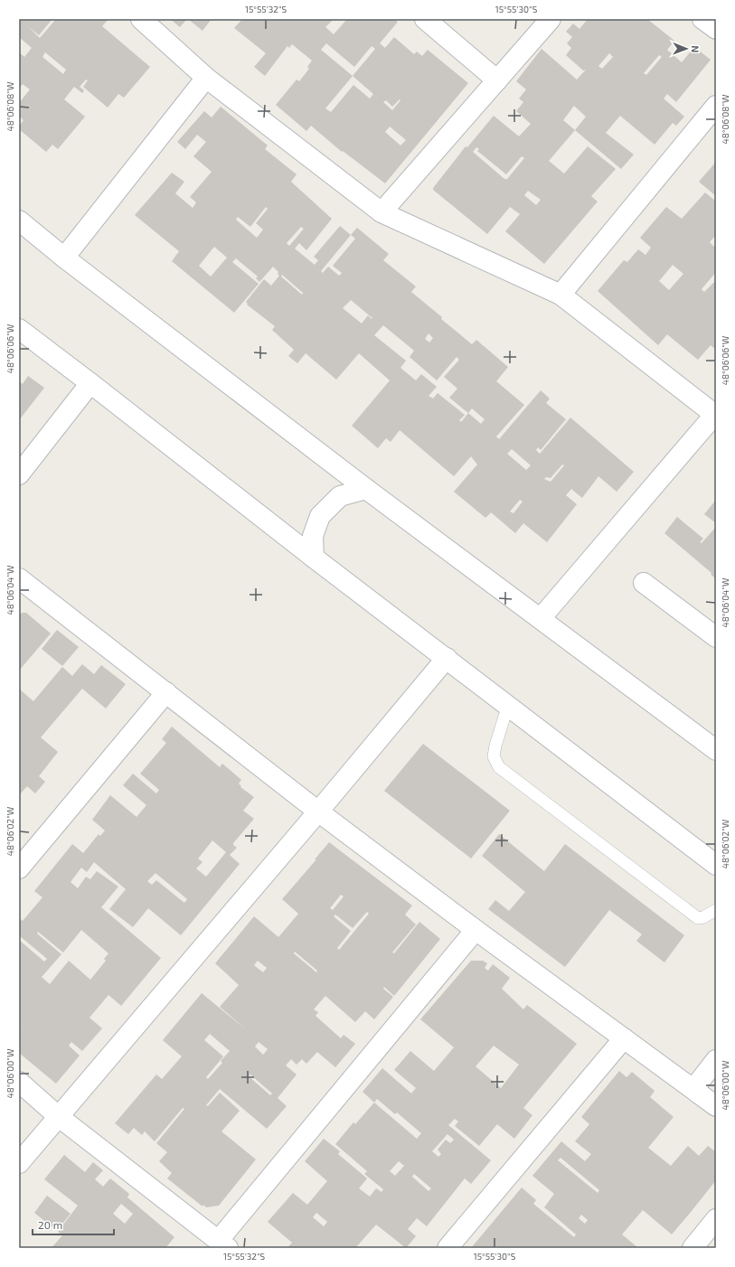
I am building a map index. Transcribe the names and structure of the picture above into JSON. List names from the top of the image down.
{
  "scale_bar": "20 m",
  "north": "right",
  "coordinates": [
    "15°55'32\"S",
    "15°55'30\"S",
    "48°06'08\"W",
    "48°06'06\"W",
    "48°06'04\"W",
    "48°06'02\"W",
    "48°06'00\"W"
  ]
}
